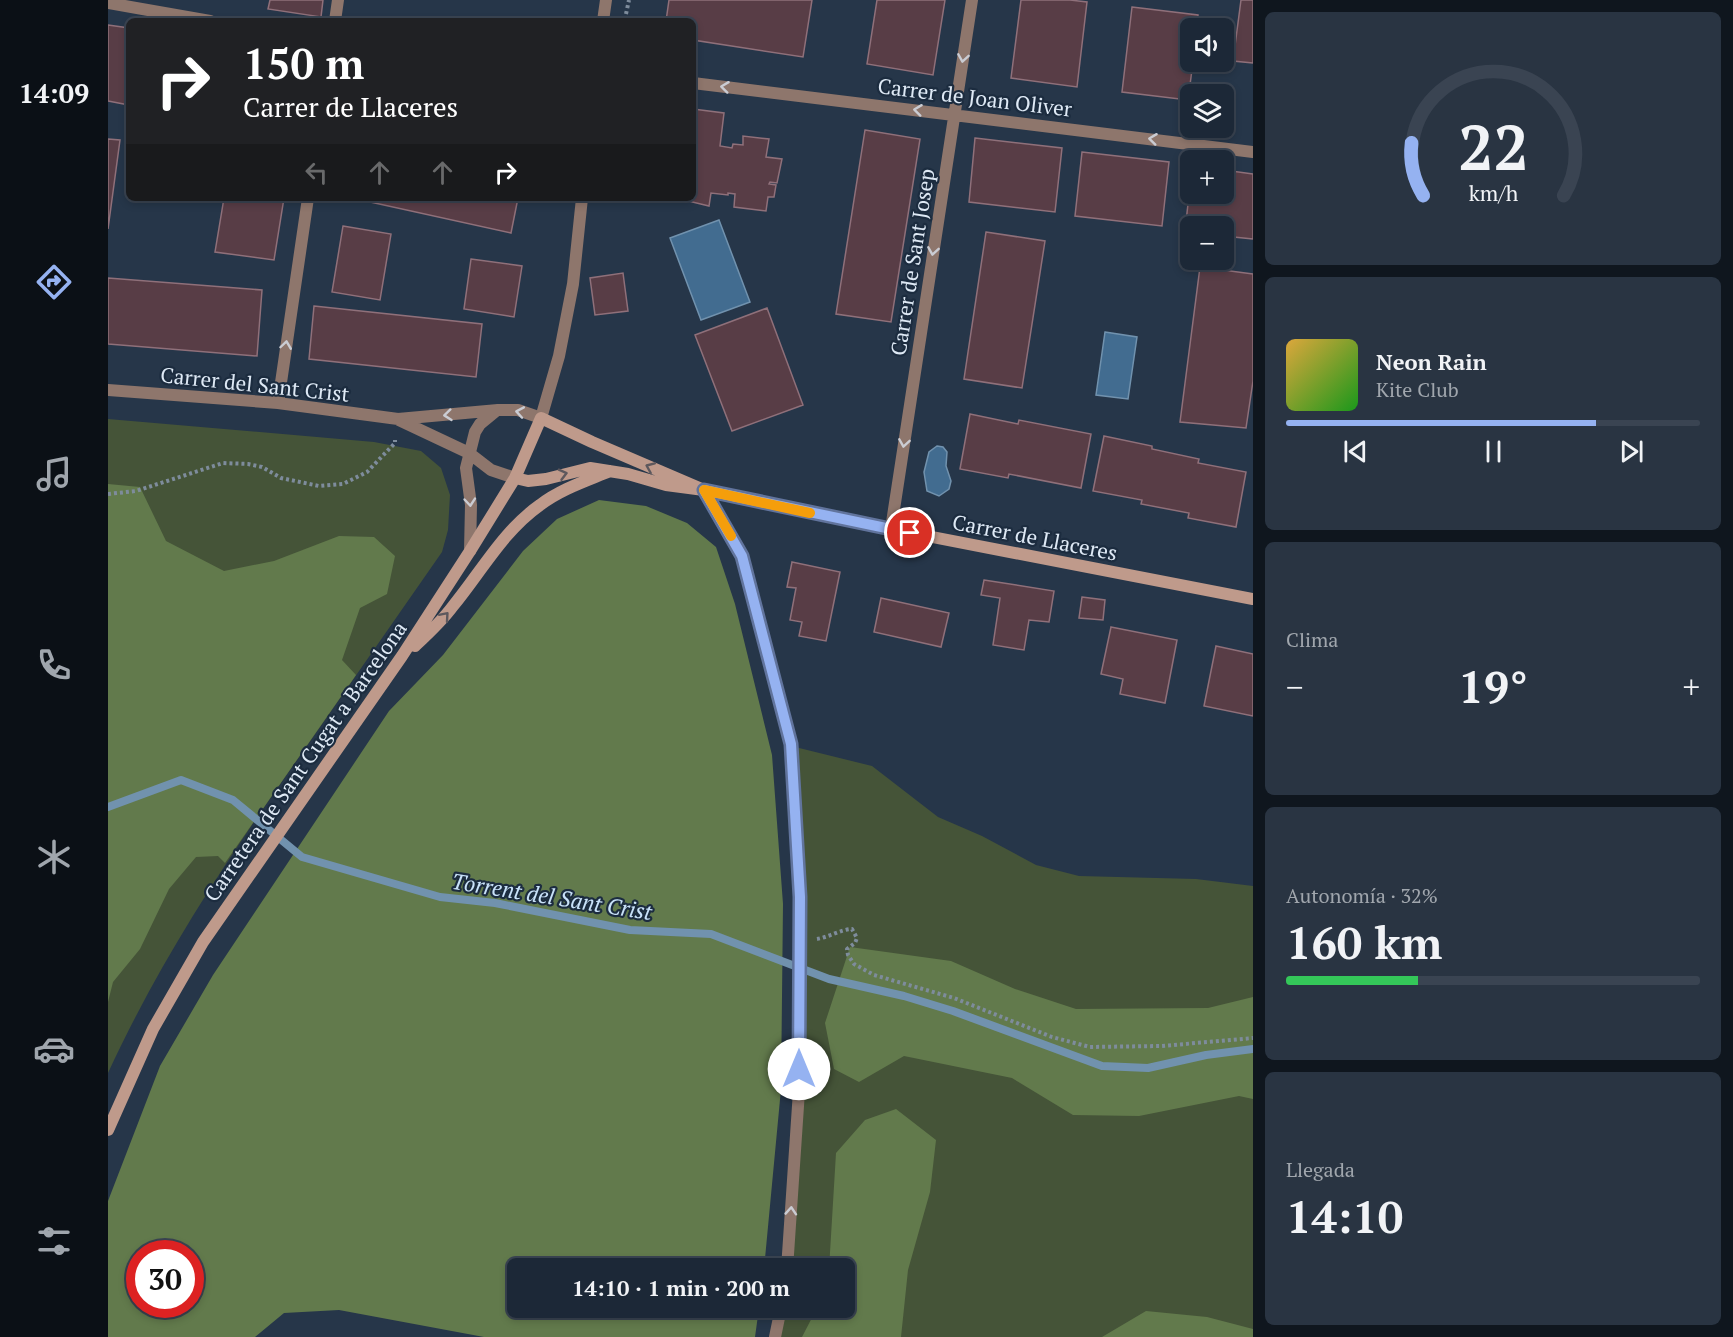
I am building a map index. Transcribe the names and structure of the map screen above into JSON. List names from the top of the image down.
{
  "streets": {
    "main road": ["Carrer del Sant Crist", "Carrer de Llaceres", "Carretera de Sant Cugat a Barcelona"],
    "street": ["Carrer de Joan Oliver", "Carrer de Sant Josep"]
  },
  "crossings": [
    ["Carrer de Joan Oliver", "Carrer de Sant Josep"],
    ["Carrer de Sant Josep", "Carrer de Llaceres"],
    ["Carrer del Sant Crist", "Carrer de Llaceres"],
    ["Carrer del Sant Crist", "Carretera de Sant Cugat a Barcelona"]
  ],
  "one_way": ["Carrer de Joan Oliver", "Carrer de Sant Josep"],
  "water": ["Torrent del Sant Crist"],
  "page": {
    "tabs": "14:09",
    "map_buttons": ["+", "−"],
    "turn": ["150 m", "Carrer de Llaceres"],
    "song": ["Neon Rain", "Kite Club"],
    "tile": [
      "Clima",
      ["Autonomía · 32%", "160 km"],
      ["Llegada", "14:10"]
    ],
    "heat": ["−", "19°", "+"],
    "limit": "30",
    "trip": "14:10 · 1 min · 200 m",
    "gauge": ["22", "km/h"]
  }
}
